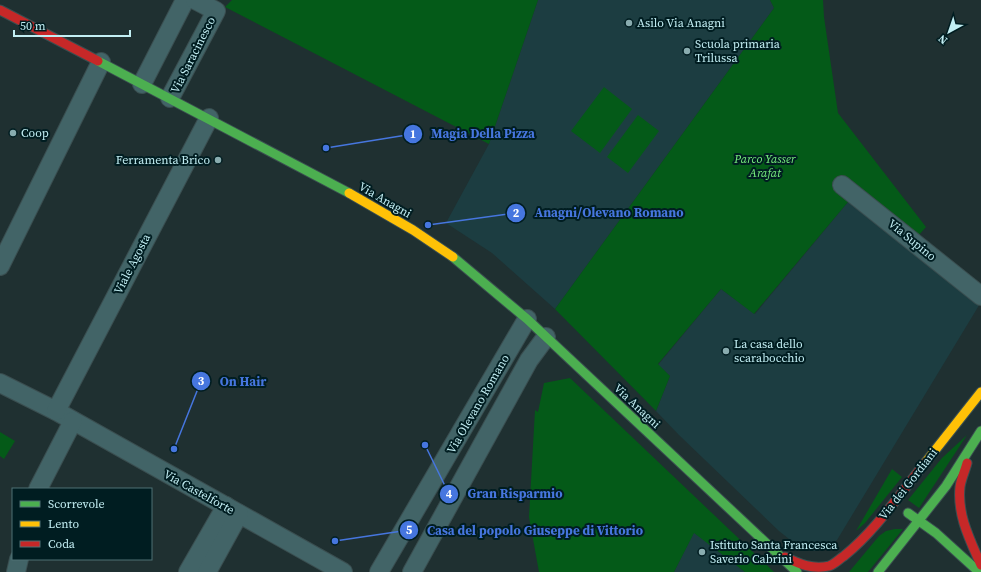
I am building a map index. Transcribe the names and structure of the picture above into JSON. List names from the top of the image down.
{
  "streets": {
    "street": [
      "Via Saracinesco",
      "Via Anagni",
      "Via Supino",
      "Viale Agosta",
      "Via Olevano Romano",
      "Via dei Gordiani",
      "Via Castelforte"
    ]
  },
  "crossings": [
    ["Via Saracinesco", "Via Anagni"],
    ["Via Anagni", "Viale Agosta"],
    ["Via Anagni", "Via Olevano Romano"],
    ["Via Anagni", "Via dei Gordiani"],
    ["Viale Agosta", "Via Castelforte"]
  ],
  "parks": ["Parco Yasser Arafat"],
  "places": [
    "Asilo Via Anagni",
    "Scuola primaria Trilussa",
    "Coop",
    "Magia Della Pizza",
    "Ferramenta Brico",
    "Anagni/Olevano Romano",
    "La casa dello scarabocchio",
    "Gran Risparmio",
    "On Hair",
    "Casa del popolo Giuseppe di Vittorio",
    "Istituto Santa Francesca Saverio Cabrini"
  ],
  "legend": ["Scorrevole", "Lento", "Coda"],
  "scale_bar": "50 m",
  "north": "bottom left"
}
